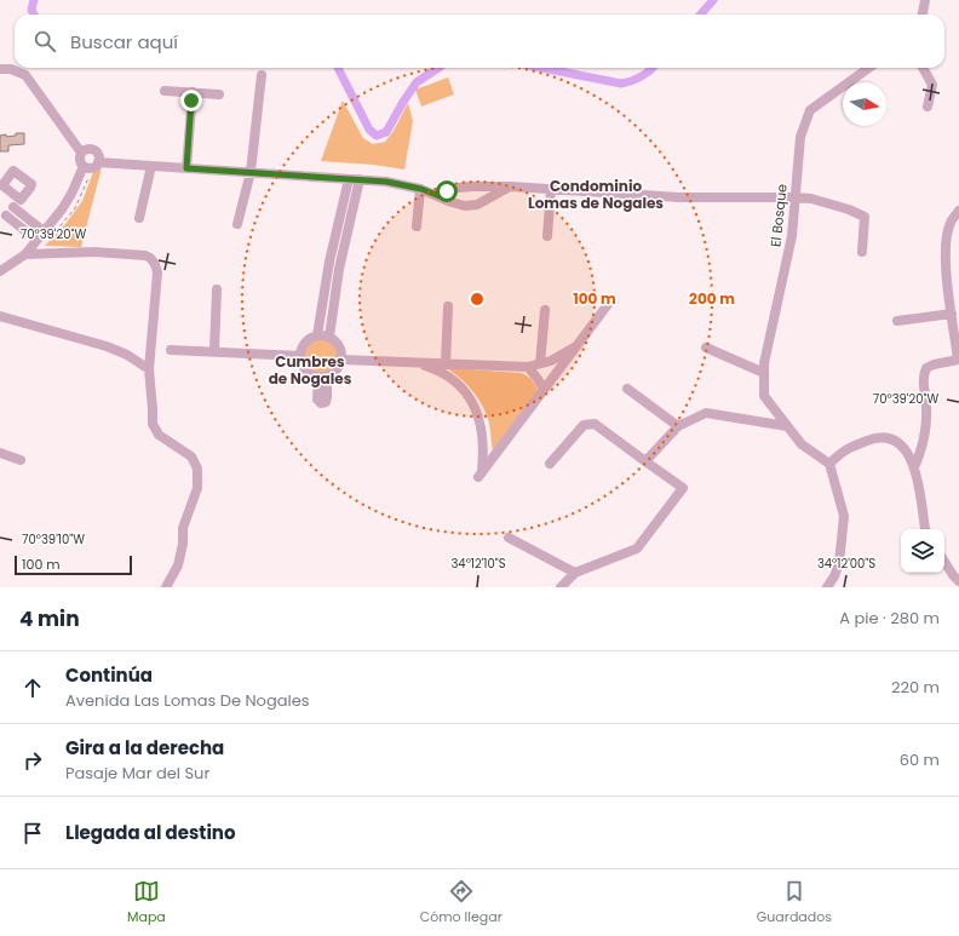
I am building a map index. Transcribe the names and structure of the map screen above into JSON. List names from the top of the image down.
{
  "streets": {
    "street": ["El Bosque"]
  },
  "districts": ["Condominio Lomas de Nogales", "Cumbres de Nogales"],
  "scale_bar": "100 m",
  "north": "right",
  "page": {
    "search": "Buscar aquí",
    "scale": "100 m",
    "heading": ["4 min", "A pie · 280 m"],
    "list": [
      ["Continúa", "Avenida Las Lomas De Nogales", "220 m"],
      ["Gira a la derecha", "Pasaje Mar del Sur", "60 m"],
      "Llegada al destino"
    ],
    "nav": ["Mapa", "Cómo llegar", "Guardados"]
  },
  "coordinates": [
    "70°39'20\"W",
    "70°39'10\"W",
    "34°12'10\"S",
    "34°12'00\"S"
  ],
  "rings": ["100 m", "200 m"]
}
